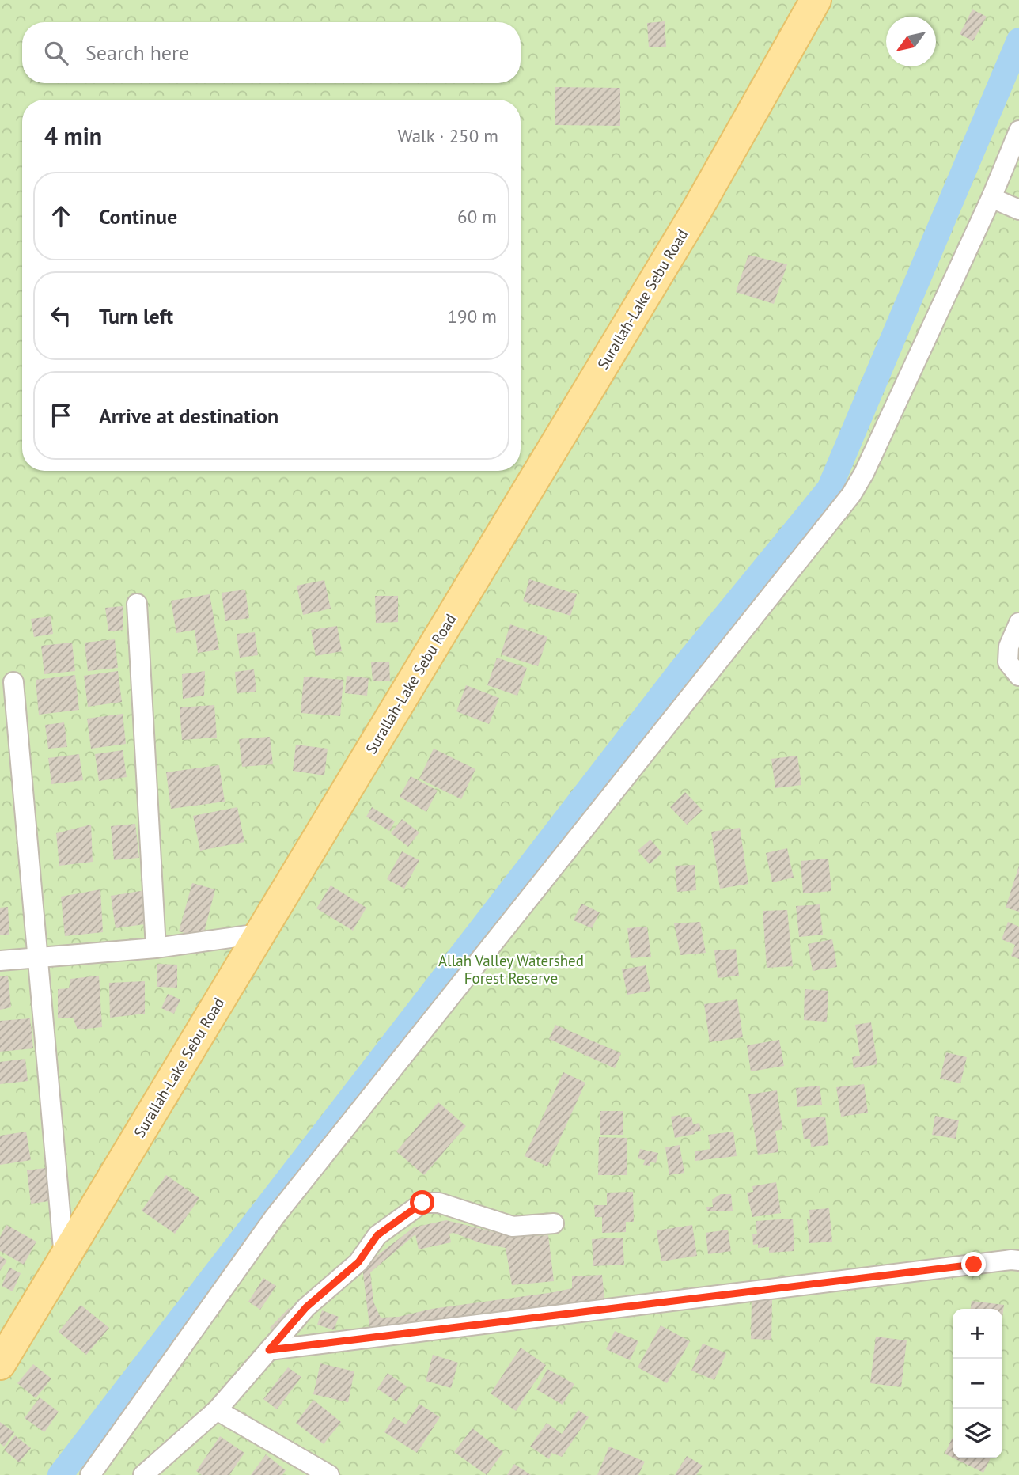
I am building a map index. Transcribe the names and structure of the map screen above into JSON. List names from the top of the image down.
{
  "streets": {
    "main road": ["Surallah-Lake Sebu Road"]
  },
  "parks": ["Allah Valley Watershed Forest Reserve"],
  "north": "bottom left",
  "page": {
    "search": "Search here",
    "heading": ["4 min", "Walk · 250 m"],
    "list": [
      ["Continue", "60 m"],
      ["Turn left", "190 m"],
      "Arrive at destination"
    ],
    "map_buttons": ["+", "−"]
  }
}
